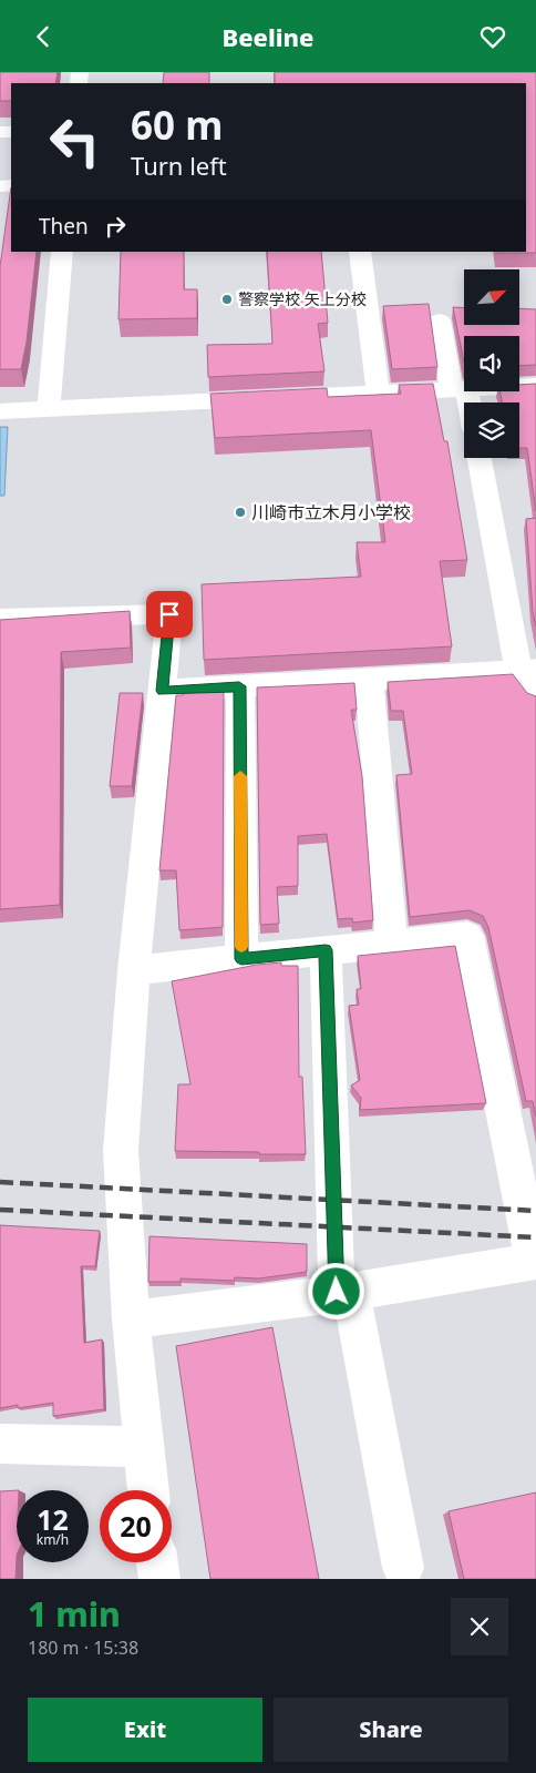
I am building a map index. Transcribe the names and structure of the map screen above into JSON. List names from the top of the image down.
{
  "places": ["警察学校 矢上分校", "川崎市立木月小学校"],
  "north": "top right",
  "page": {
    "header": "Beeline",
    "turn": ["60 m", "Turn left"],
    "then": "Then",
    "speed": "12 km/h",
    "limit": "20",
    "heading": ["1 min", "180 m · 15:38"],
    "buttons": ["Exit", "Share"]
  }
}
